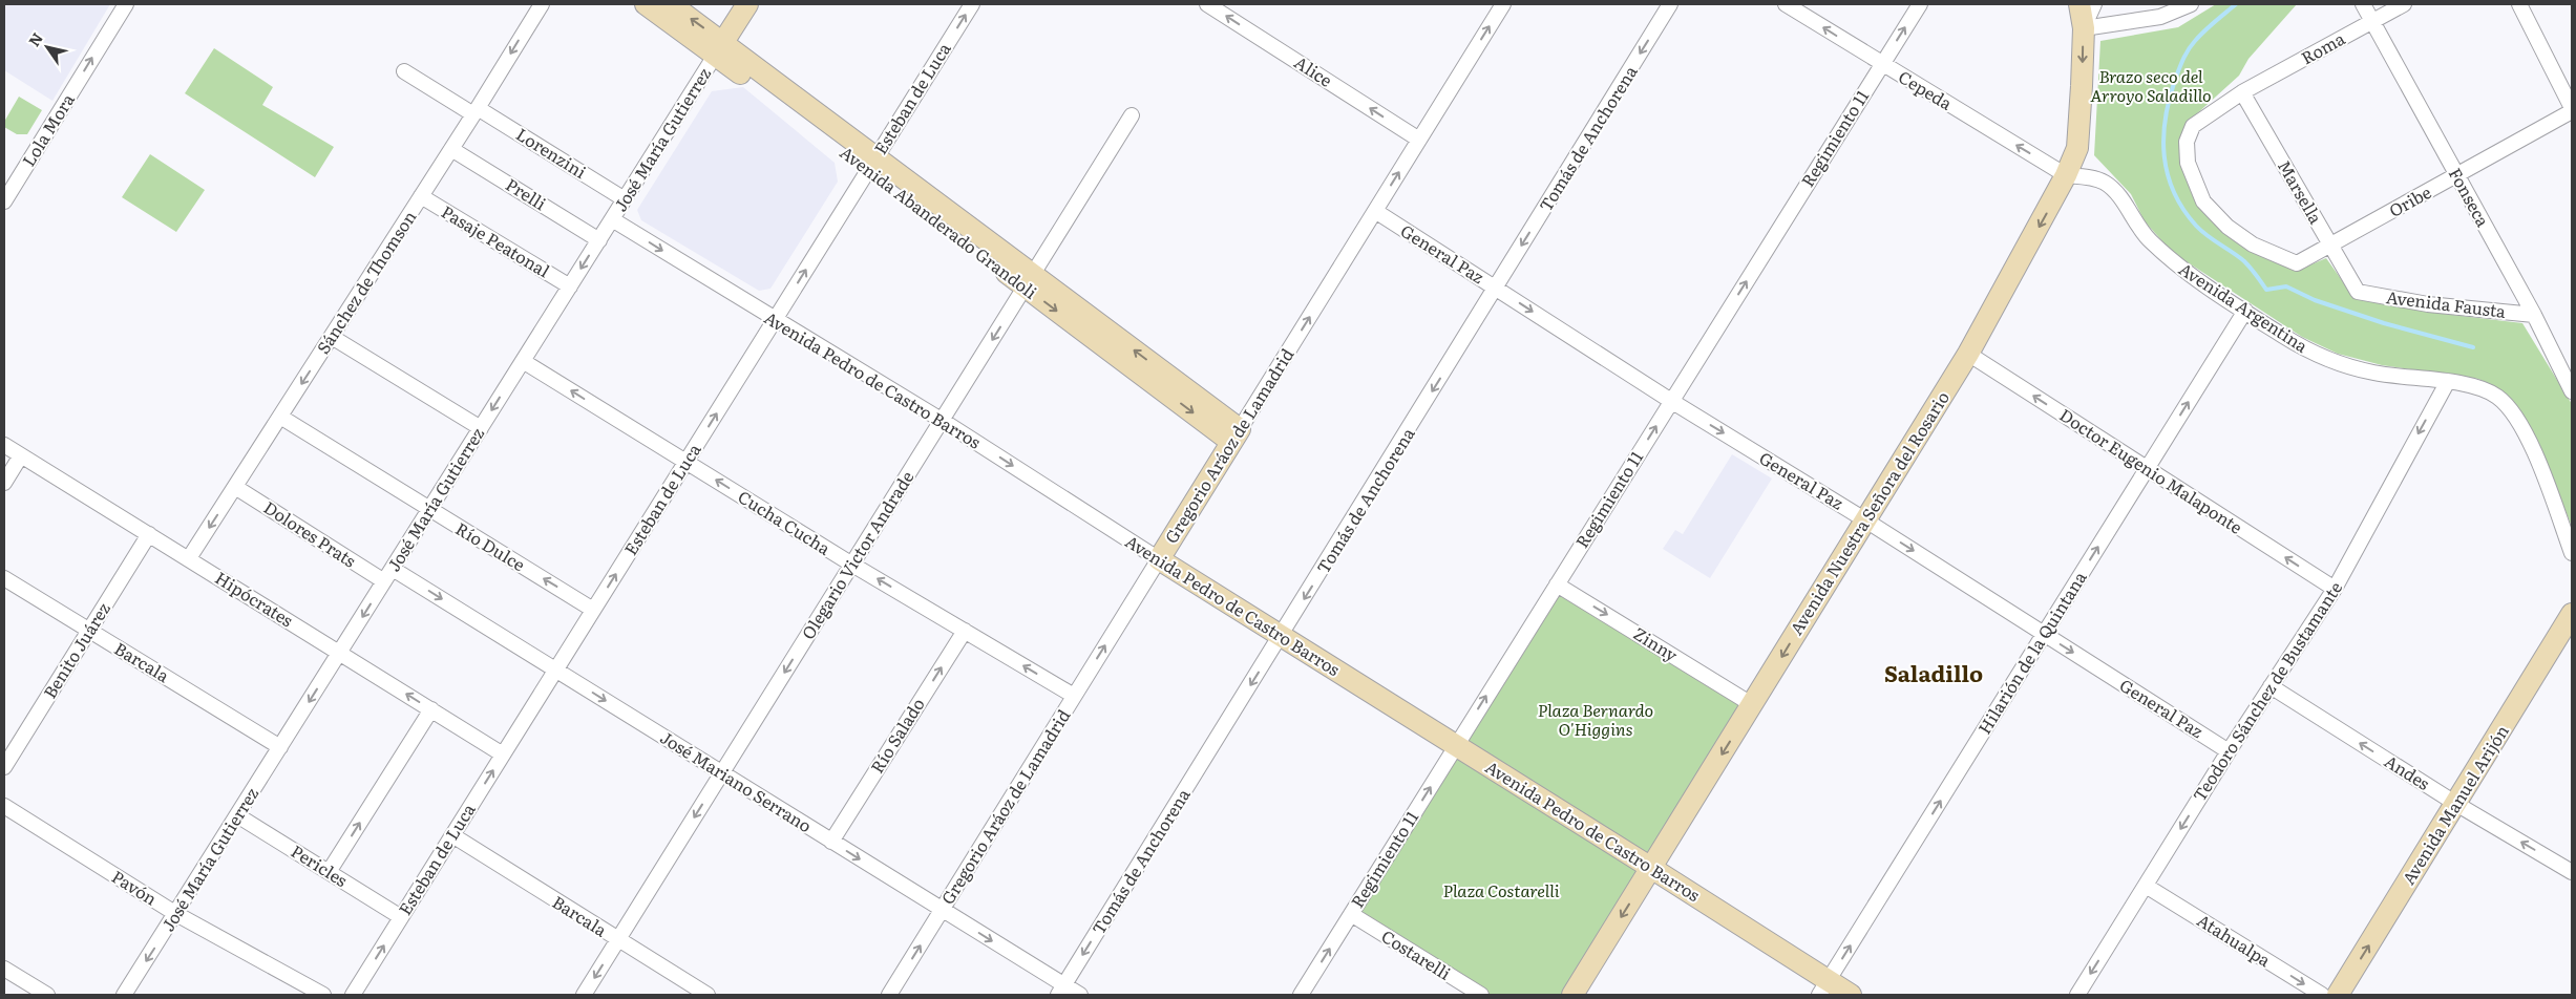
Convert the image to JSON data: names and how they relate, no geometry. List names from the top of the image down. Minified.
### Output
{"streets":{"street":["Roma","Alice","Cepeda","Esteban de Luca","Lola Mora","Tomás de Anchorena","Regimiento 11","José María Gutierrez","Lorenzini","Marsella","Prelli","Fonseca","Oribe","Avenida Abanderado Grandoli","Pasaje Peatonal","General Paz","Sánchez de Thomson","Avenida Fausta","Avenida Argentina","Avenida Pedro de Castro Barros","Gregorio Aráoz de Lamadrid","Doctor Eugenio Malaponte","Avenida Nuestra Señora del Rosario","Cucha Cucha","Dolores Prats","Río Dulce","Olegario Victor Andrade","Hipócrates","Zinny","Benito Juárez","Hilarión de la Quintana","Barcala","Teodoro Sánchez de Bustamante","Río Salado","Andes","José Mariano Serrano","Avenida Manuel Arijón","Pericles","Pavón","Atahualpa","Costarelli"]},"crossings":[["Roma","Marsella"],["Roma","Fonseca"],["Alice","Gregorio Aráoz de Lamadrid"],["Cepeda","Regimiento 11"],["Cepeda","Avenida Argentina"],["Cepeda","Avenida Nuestra Señora del Rosario"],["Esteban de Luca","Avenida Abanderado Grandoli"],["Esteban de Luca","Avenida Pedro de Castro Barros"],["Esteban de Luca","Cucha Cucha"],["Esteban de Luca","Río Dulce"],["Esteban de Luca","Hipócrates"],["Esteban de Luca","Barcala"],["Esteban de Luca","José Mariano Serrano"],["Esteban de Luca","Pericles"],["Tomás de Anchorena","General Paz"],["Tomás de Anchorena","Avenida Pedro de Castro Barros"],["Tomás de Anchorena","José Mariano Serrano"],["Regimiento 11","General Paz"],["Regimiento 11","Avenida Pedro de Castro Barros"],["Regimiento 11","Zinny"],["Regimiento 11","Costarelli"],["José María Gutierrez","Lorenzini"],["José María Gutierrez","Prelli"],["José María Gutierrez","Avenida Abanderado Grandoli"],["José María Gutierrez","Pasaje Peatonal"],["José María Gutierrez","Avenida Pedro de Castro Barros"],["José María Gutierrez","Cucha Cucha"],["José María Gutierrez","Dolores Prats"],["José María Gutierrez","Río Dulce"],["José María Gutierrez","Hipócrates"],["José María Gutierrez","Barcala"],["José María Gutierrez","José Mariano Serrano"],["José María Gutierrez","Pericles"],["José María Gutierrez","Pavón"],["Lorenzini","Sánchez de Thomson"],["Marsella","Oribe"],["Marsella","Avenida Fausta"],["Prelli","Sánchez de Thomson"],["Fonseca","Oribe"],["Fonseca","Avenida Fausta"],["Avenida Abanderado Grandoli","Gregorio Aráoz de Lamadrid"],["Avenida Abanderado Grandoli","Olegario Victor Andrade"],["Pasaje Peatonal","Sánchez de Thomson"],["General Paz","Gregorio Aráoz de Lamadrid"],["General Paz","Avenida Nuestra Señora del Rosario"],["General Paz","Hilarión de la Quintana"],["General Paz","Teodoro Sánchez de Bustamante"],["Sánchez de Thomson","Dolores Prats"],["Sánchez de Thomson","Río Dulce"],["Sánchez de Thomson","Hipócrates"],["Avenida Argentina","Avenida Nuestra Señora del Rosario"],["Avenida Argentina","Hilarión de la Quintana"],["Avenida Argentina","Teodoro Sánchez de Bustamante"],["Avenida Pedro de Castro Barros","Gregorio Aráoz de Lamadrid"],["Avenida Pedro de Castro Barros","Avenida Nuestra Señora del Rosario"],["Avenida Pedro de Castro Barros","Olegario Victor Andrade"],["Avenida Pedro de Castro Barros","Hilarión de la Quintana"],["Gregorio Aráoz de Lamadrid","Cucha Cucha"],["Gregorio Aráoz de Lamadrid","José Mariano Serrano"],["Doctor Eugenio Malaponte","Avenida Nuestra Señora del Rosario"],["Doctor Eugenio Malaponte","Hilarión de la Quintana"],["Doctor Eugenio Malaponte","Teodoro Sánchez de Bustamante"],["Avenida Nuestra Señora del Rosario","Zinny"],["Cucha Cucha","Olegario Victor Andrade"],["Cucha Cucha","Río Salado"],["Olegario Victor Andrade","Barcala"],["Olegario Victor Andrade","José Mariano Serrano"],["Hipócrates","Benito Juárez"],["Benito Juárez","Barcala"],["Teodoro Sánchez de Bustamante","Andes"],["Teodoro Sánchez de Bustamante","Atahualpa"],["Río Salado","José Mariano Serrano"],["Andes","Avenida Manuel Arijón"]],"one_way":["Alice","Cepeda","Esteban de Luca","Lola Mora","Tomás de Anchorena","Regimiento 11","José María Gutierrez","General Paz","Sánchez de Thomson","Gregorio Aráoz de Lamadrid","Doctor Eugenio Malaponte","Avenida Nuestra Señora del Rosario","Cucha Cucha","Río Dulce","Olegario Victor Andrade","Zinny","Hilarión de la Quintana","Teodoro Sánchez de Bustamante","Río Salado","Andes","José Mariano Serrano","Avenida Manuel Arijón","Atahualpa"],"districts":["Saladillo"],"parks":["Brazo seco del Arroyo Saladillo","Plaza Bernardo O'Higgins","Plaza Costarelli"],"north":"top left"}
